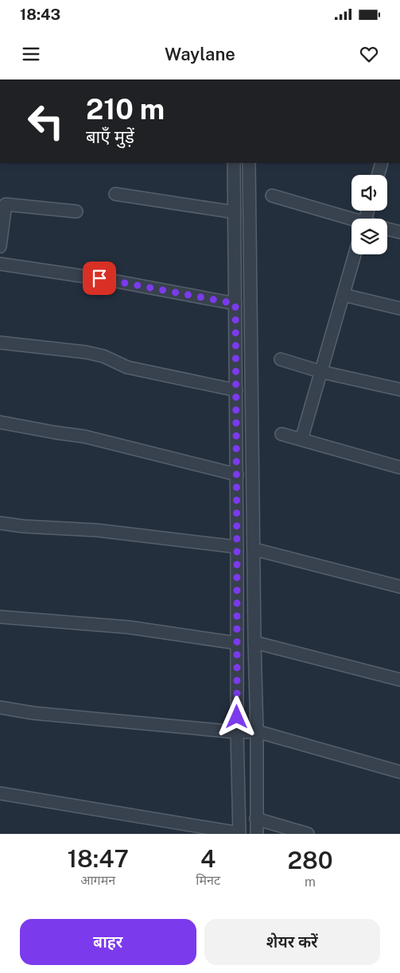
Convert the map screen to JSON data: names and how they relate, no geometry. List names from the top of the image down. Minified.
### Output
{"page":{"status":"18:43","header":"Waylane","turn":["210 m","बाएँ मुड़ें"],"eta":["18:47","आगमन","4","मिनट","280","m"],"buttons":["बाहर","शेयर करें"]}}
